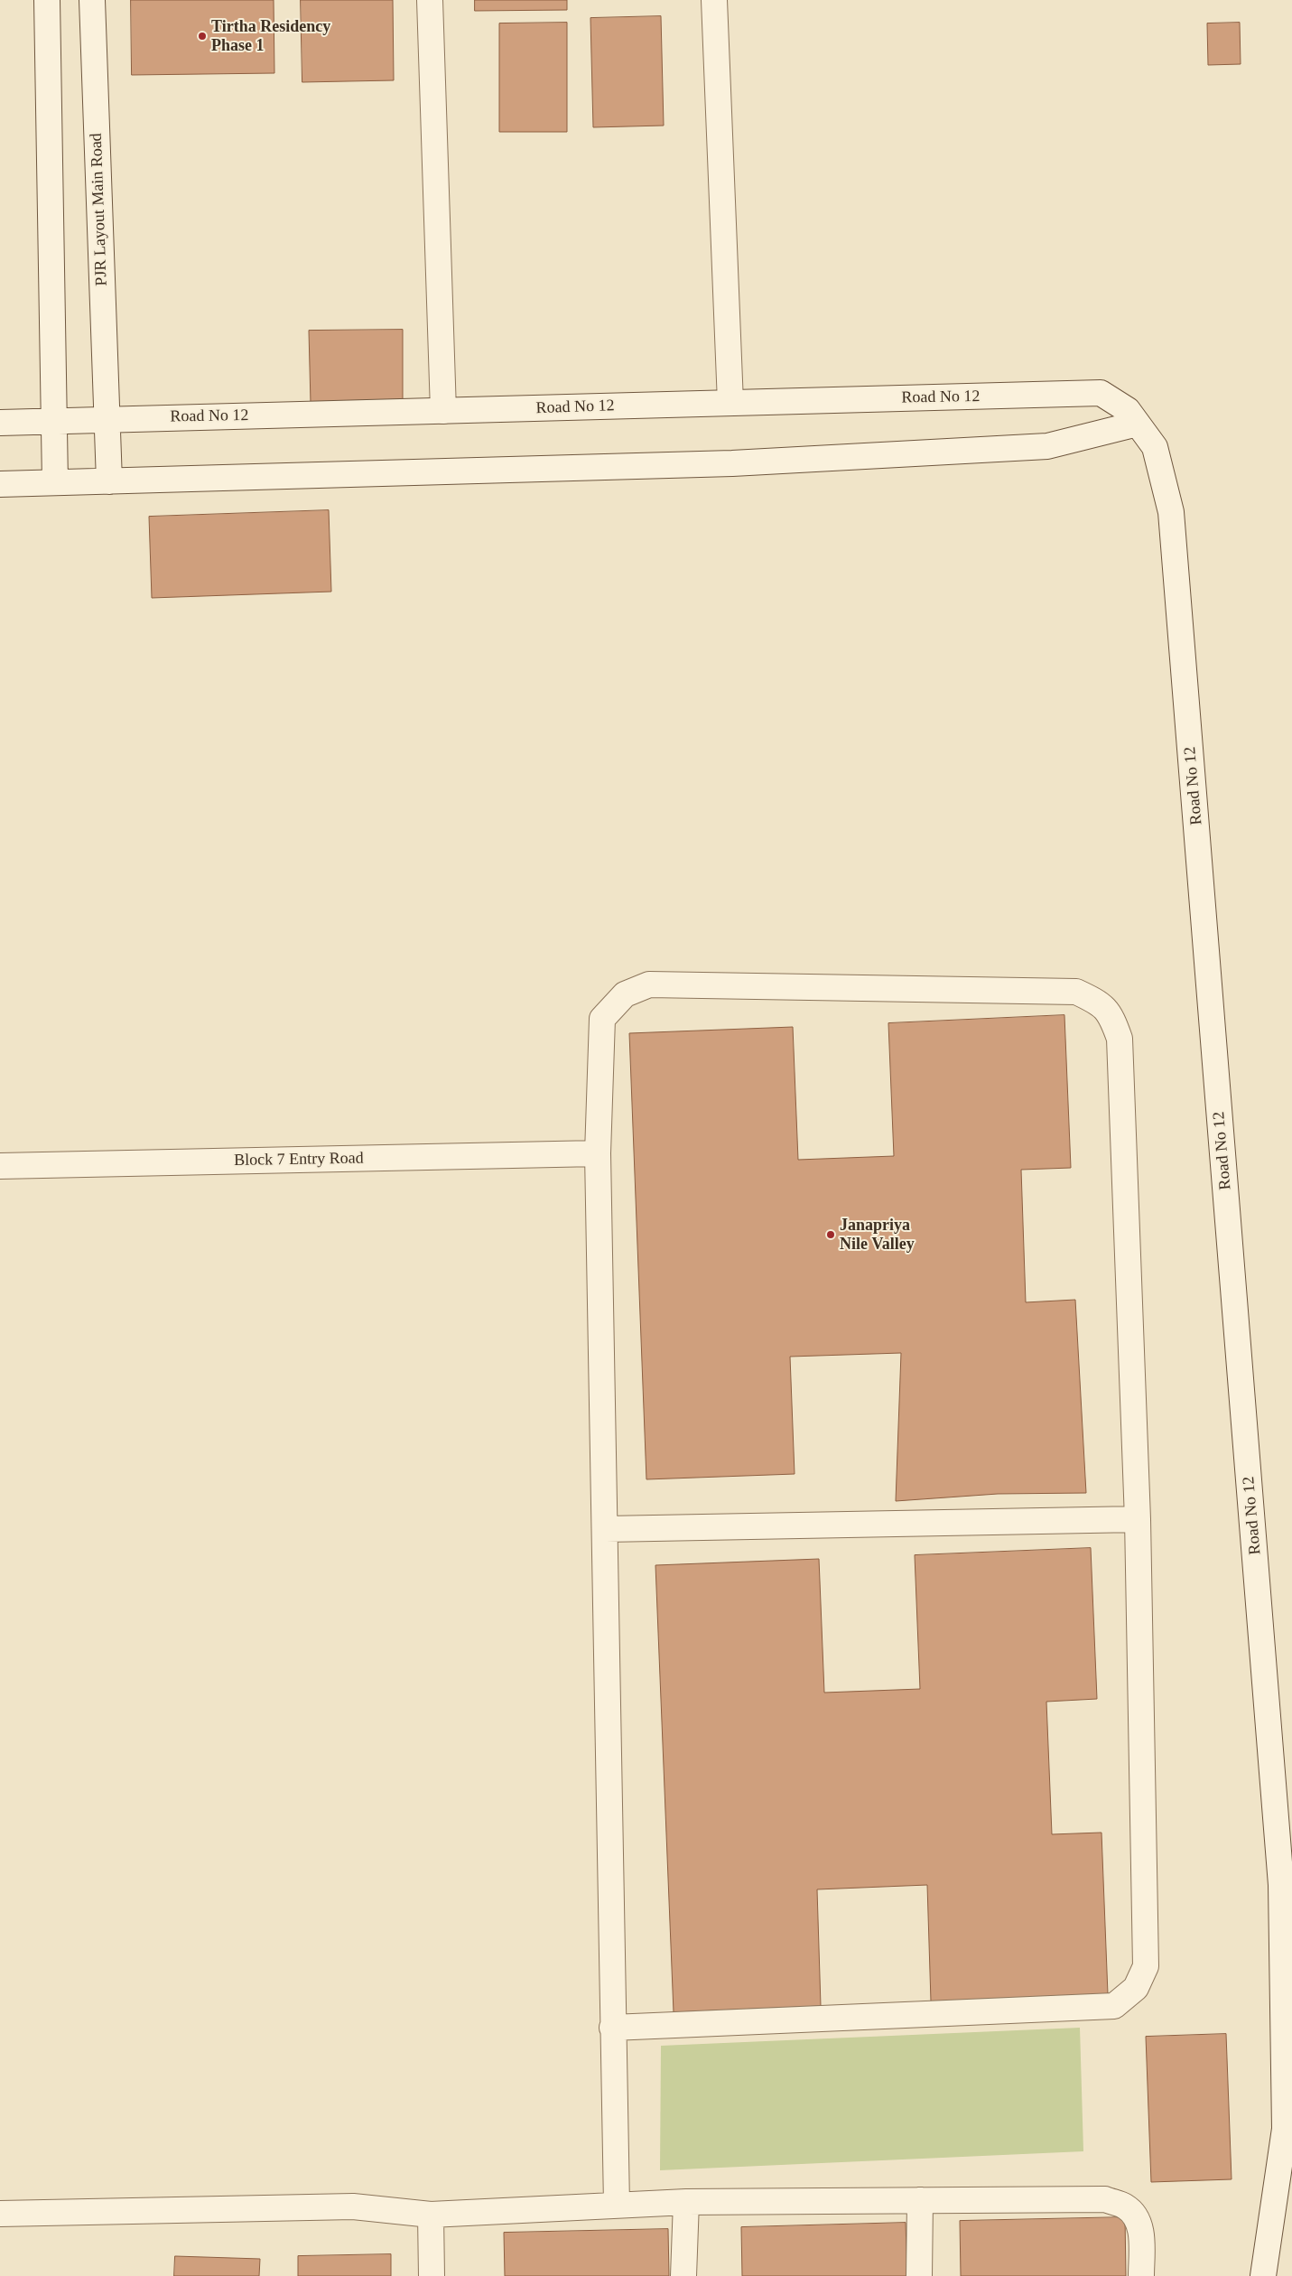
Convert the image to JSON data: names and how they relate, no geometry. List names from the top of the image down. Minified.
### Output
{"streets":{"street":["PJR Layout Main Road","Road No 12","Block 7 Entry Road"]},"crossings":[["PJR Layout Main Road","Road No 12"]],"places":["Tirtha Residency Phase 1","Janapriya Nile Valley"]}
